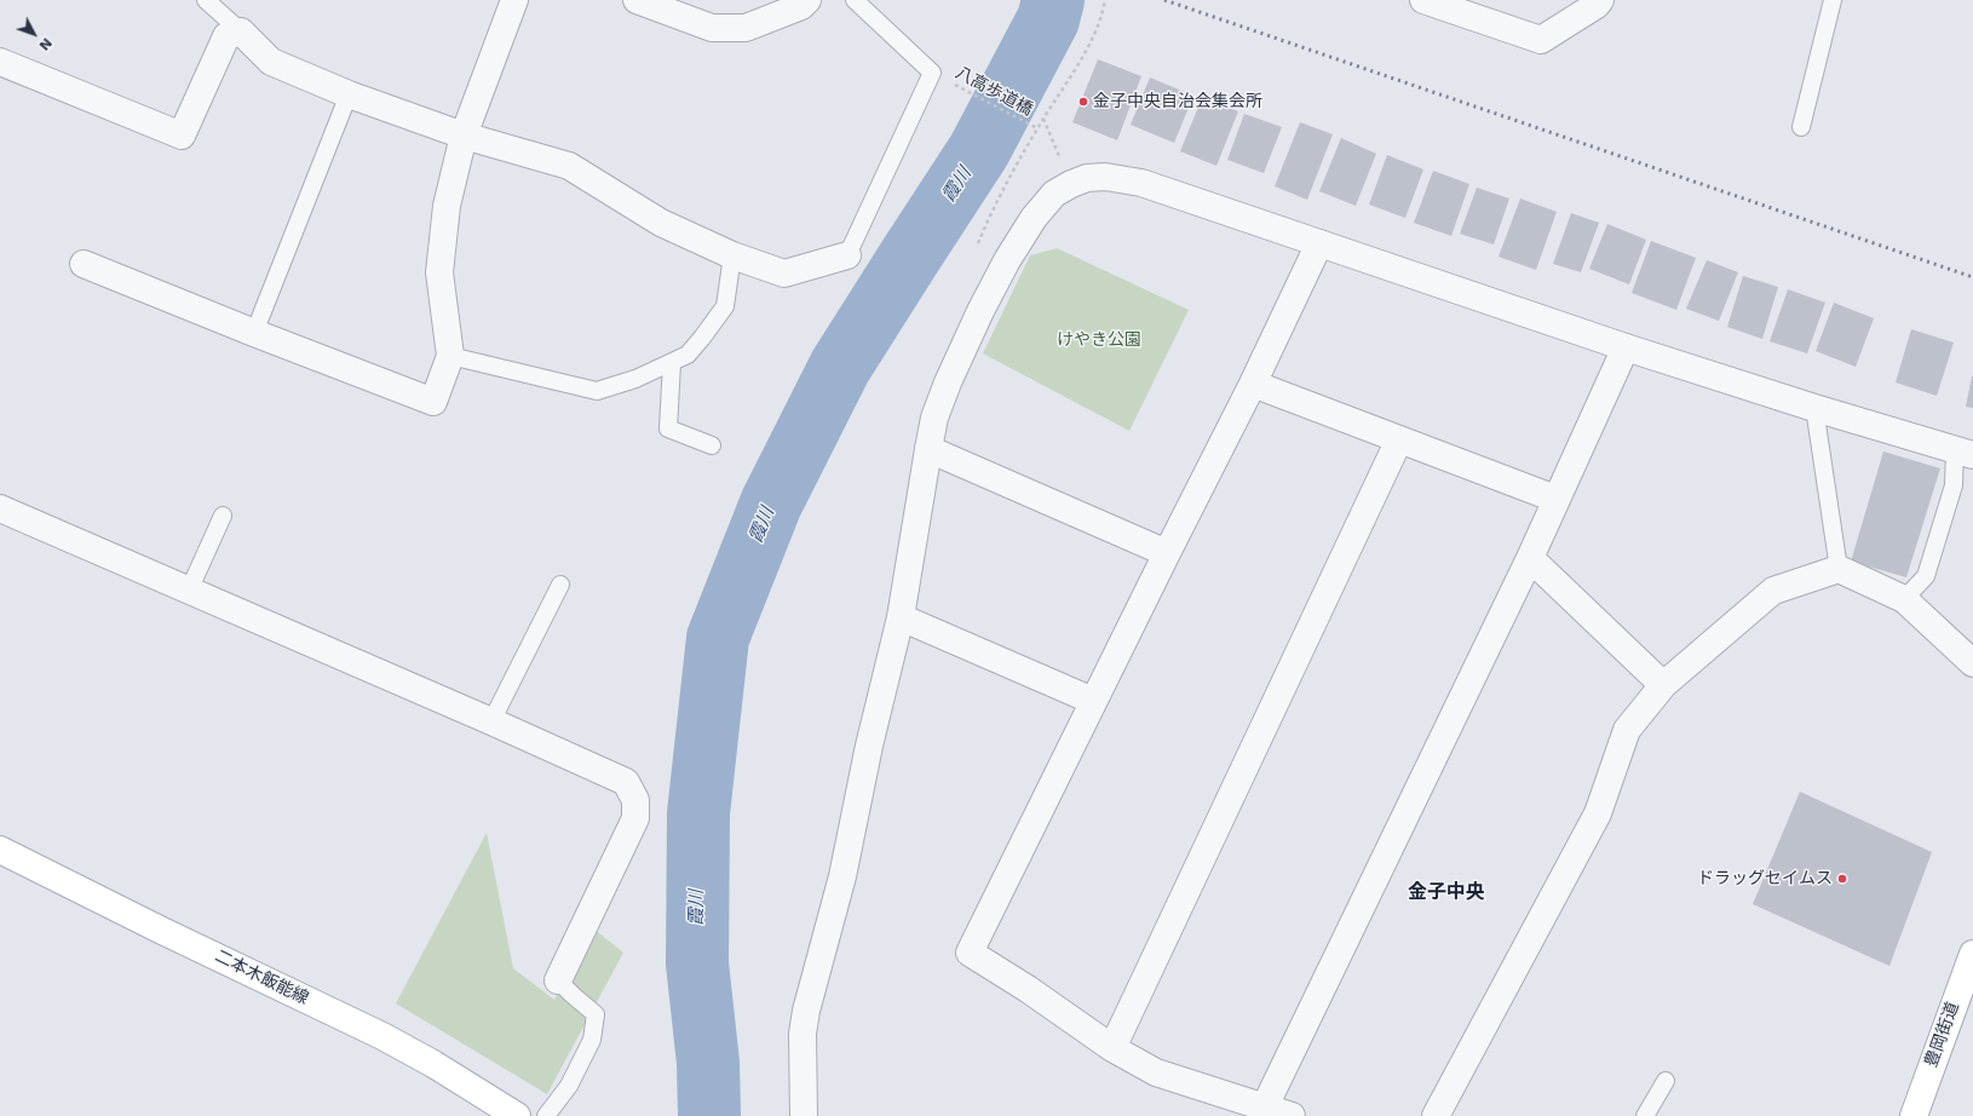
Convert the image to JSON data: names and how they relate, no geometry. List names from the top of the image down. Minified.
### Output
{"streets":{"main road":["二本木飯能線","豊岡街道"],"path":["八高歩道橋"]},"districts":["金子中央"],"water":["霞川"],"parks":["けやき公園"],"places":["金子中央自治会集会所","ドラッグセイムス"],"north":"bottom right"}
